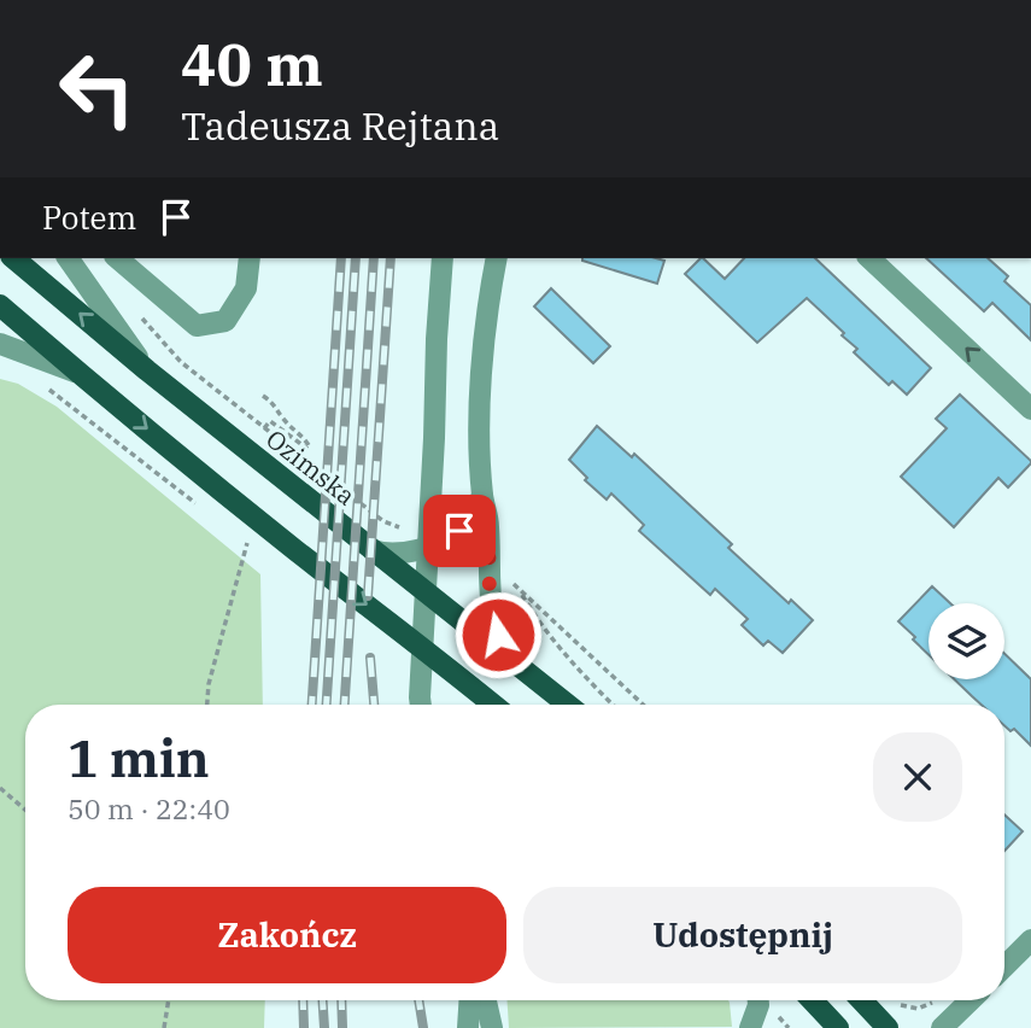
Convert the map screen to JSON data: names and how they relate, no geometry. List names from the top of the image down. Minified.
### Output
{"streets":{"main road":["Ozimska"]},"page":{"turn":["40 m","Tadeusza Rejtana"],"then":"Potem","heading":["1 min","50 m · 22:40"],"buttons":["Zakończ","Udostępnij"]}}
